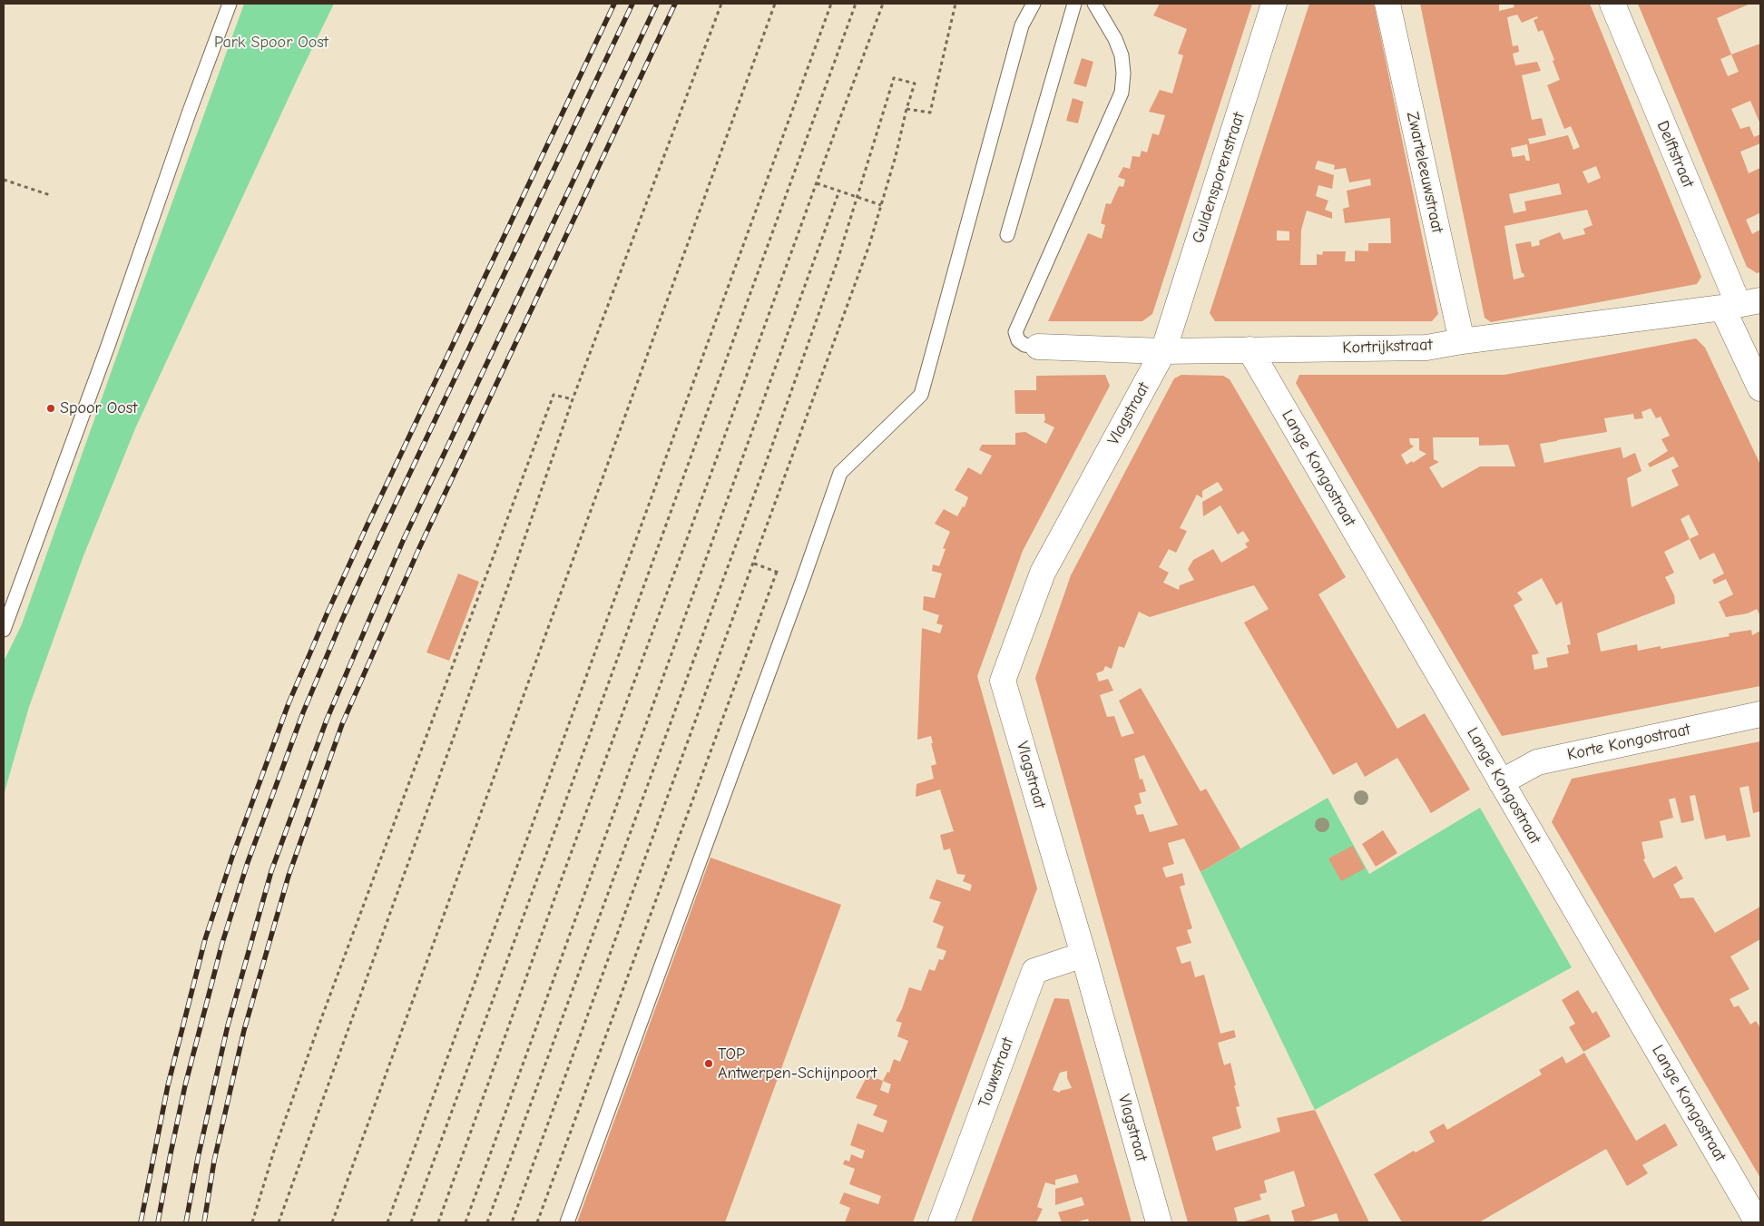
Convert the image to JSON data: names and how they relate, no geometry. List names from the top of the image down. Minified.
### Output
{"streets":{"street":["Delftstraat","Zwarteleeuwstraat","Guldensporenstraat","Kortrijkstraat","Vlagstraat","Lange Kongostraat","Korte Kongostraat","Touwstraat"]},"crossings":[["Delftstraat","Kortrijkstraat"],["Zwarteleeuwstraat","Kortrijkstraat"],["Guldensporenstraat","Kortrijkstraat"],["Guldensporenstraat","Vlagstraat"],["Kortrijkstraat","Vlagstraat"],["Kortrijkstraat","Lange Kongostraat"],["Vlagstraat","Touwstraat"],["Lange Kongostraat","Korte Kongostraat"]],"parks":["Park Spoor Oost"],"places":["Spoor Oost","TOP Antwerpen-Schijnpoort"]}
